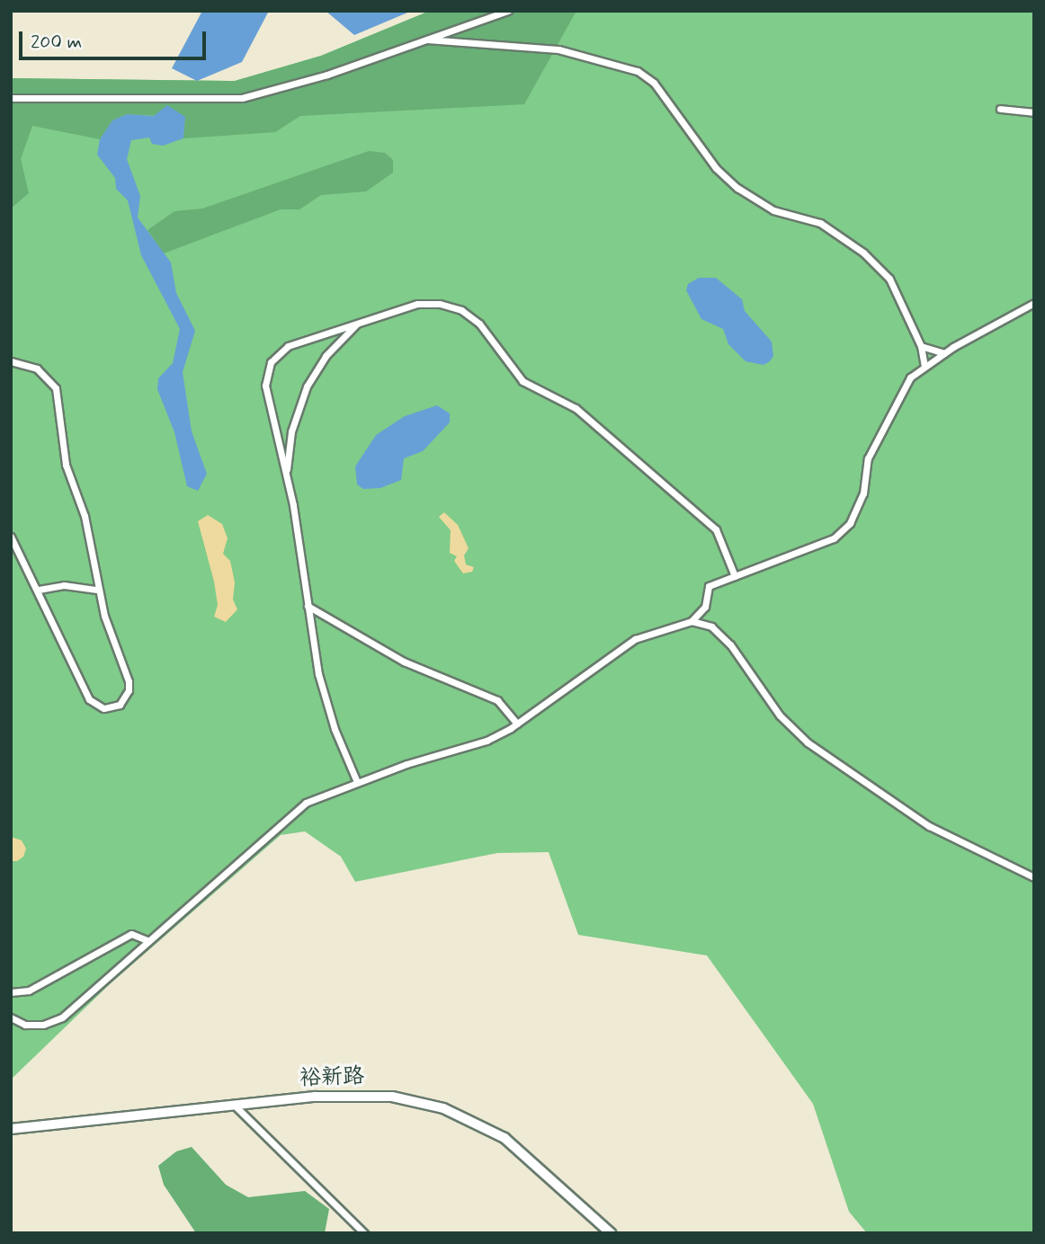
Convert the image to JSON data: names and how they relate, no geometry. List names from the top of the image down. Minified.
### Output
{"streets":{"street":["裕新路"]},"scale_bar":"200 m"}
